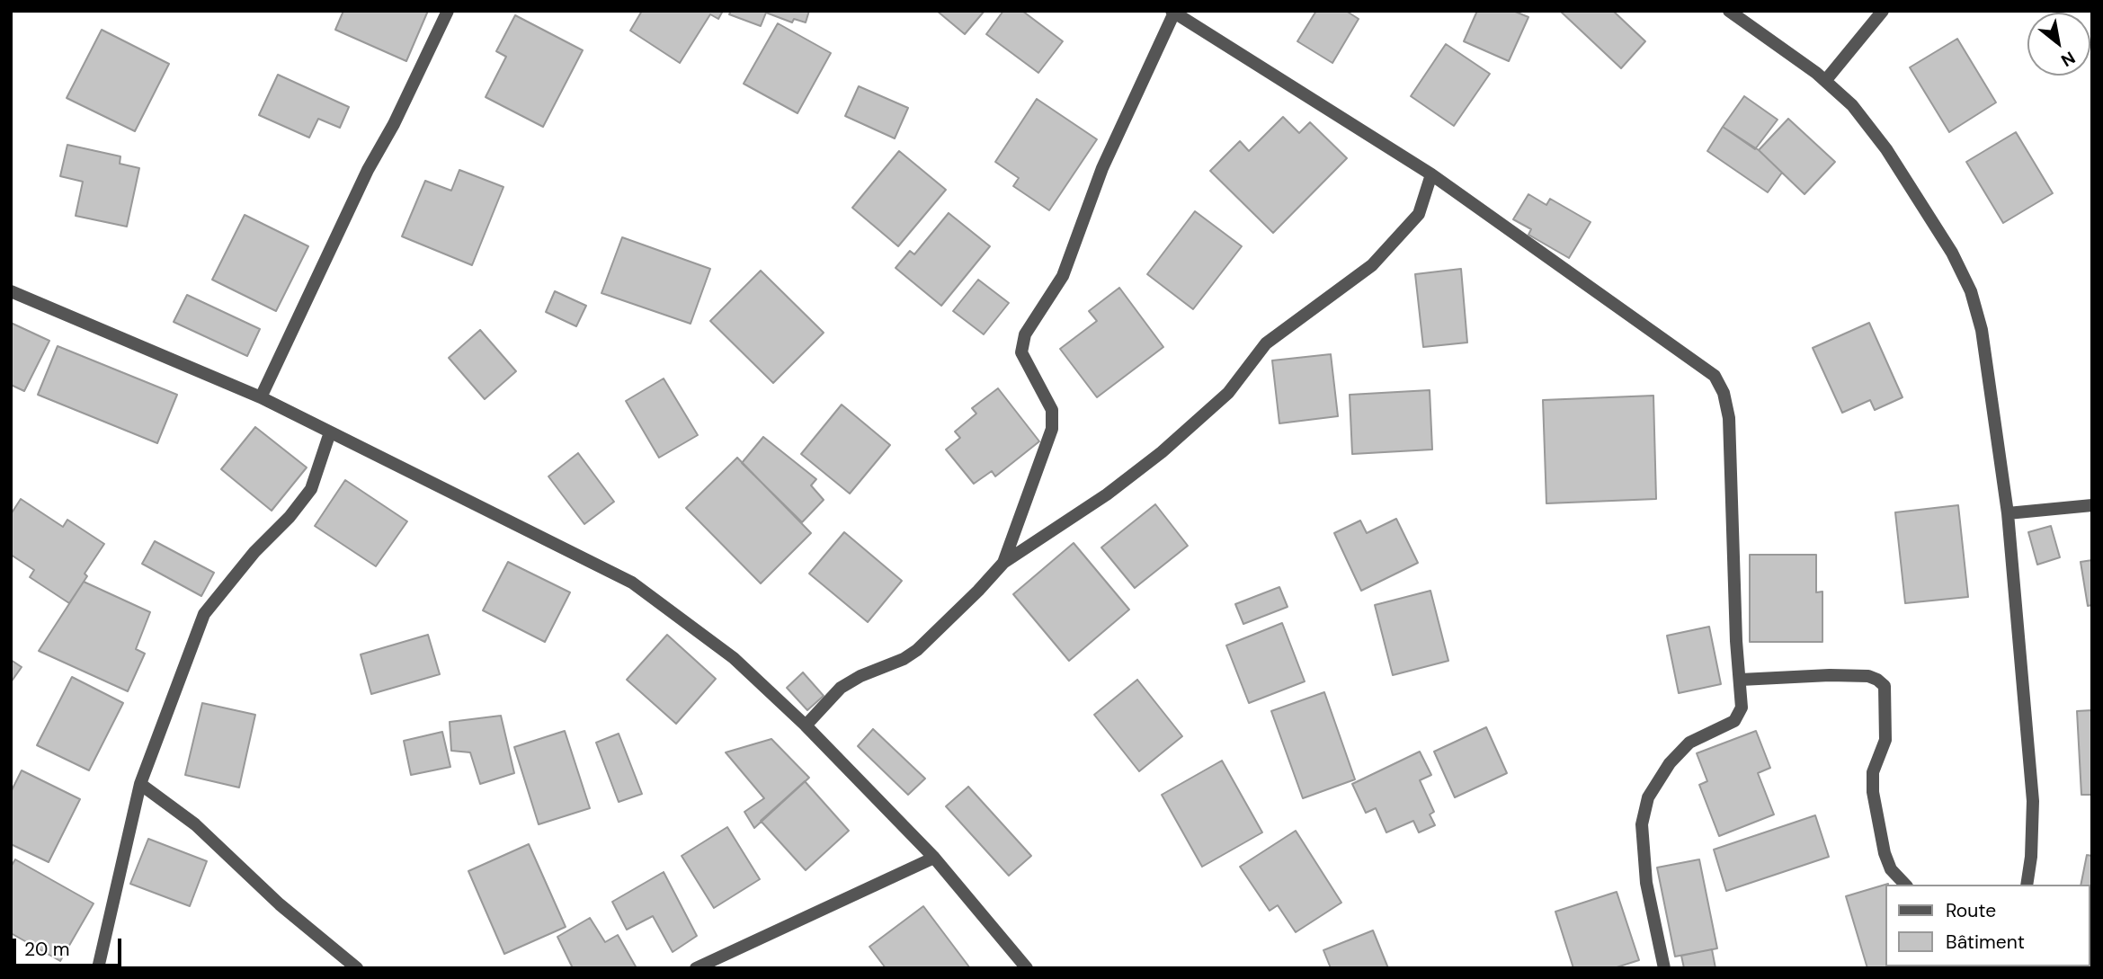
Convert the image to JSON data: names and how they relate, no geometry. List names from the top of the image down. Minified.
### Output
{"legend":["Route","Bâtiment"],"scale_bar":"20 m","north":"bottom right"}
